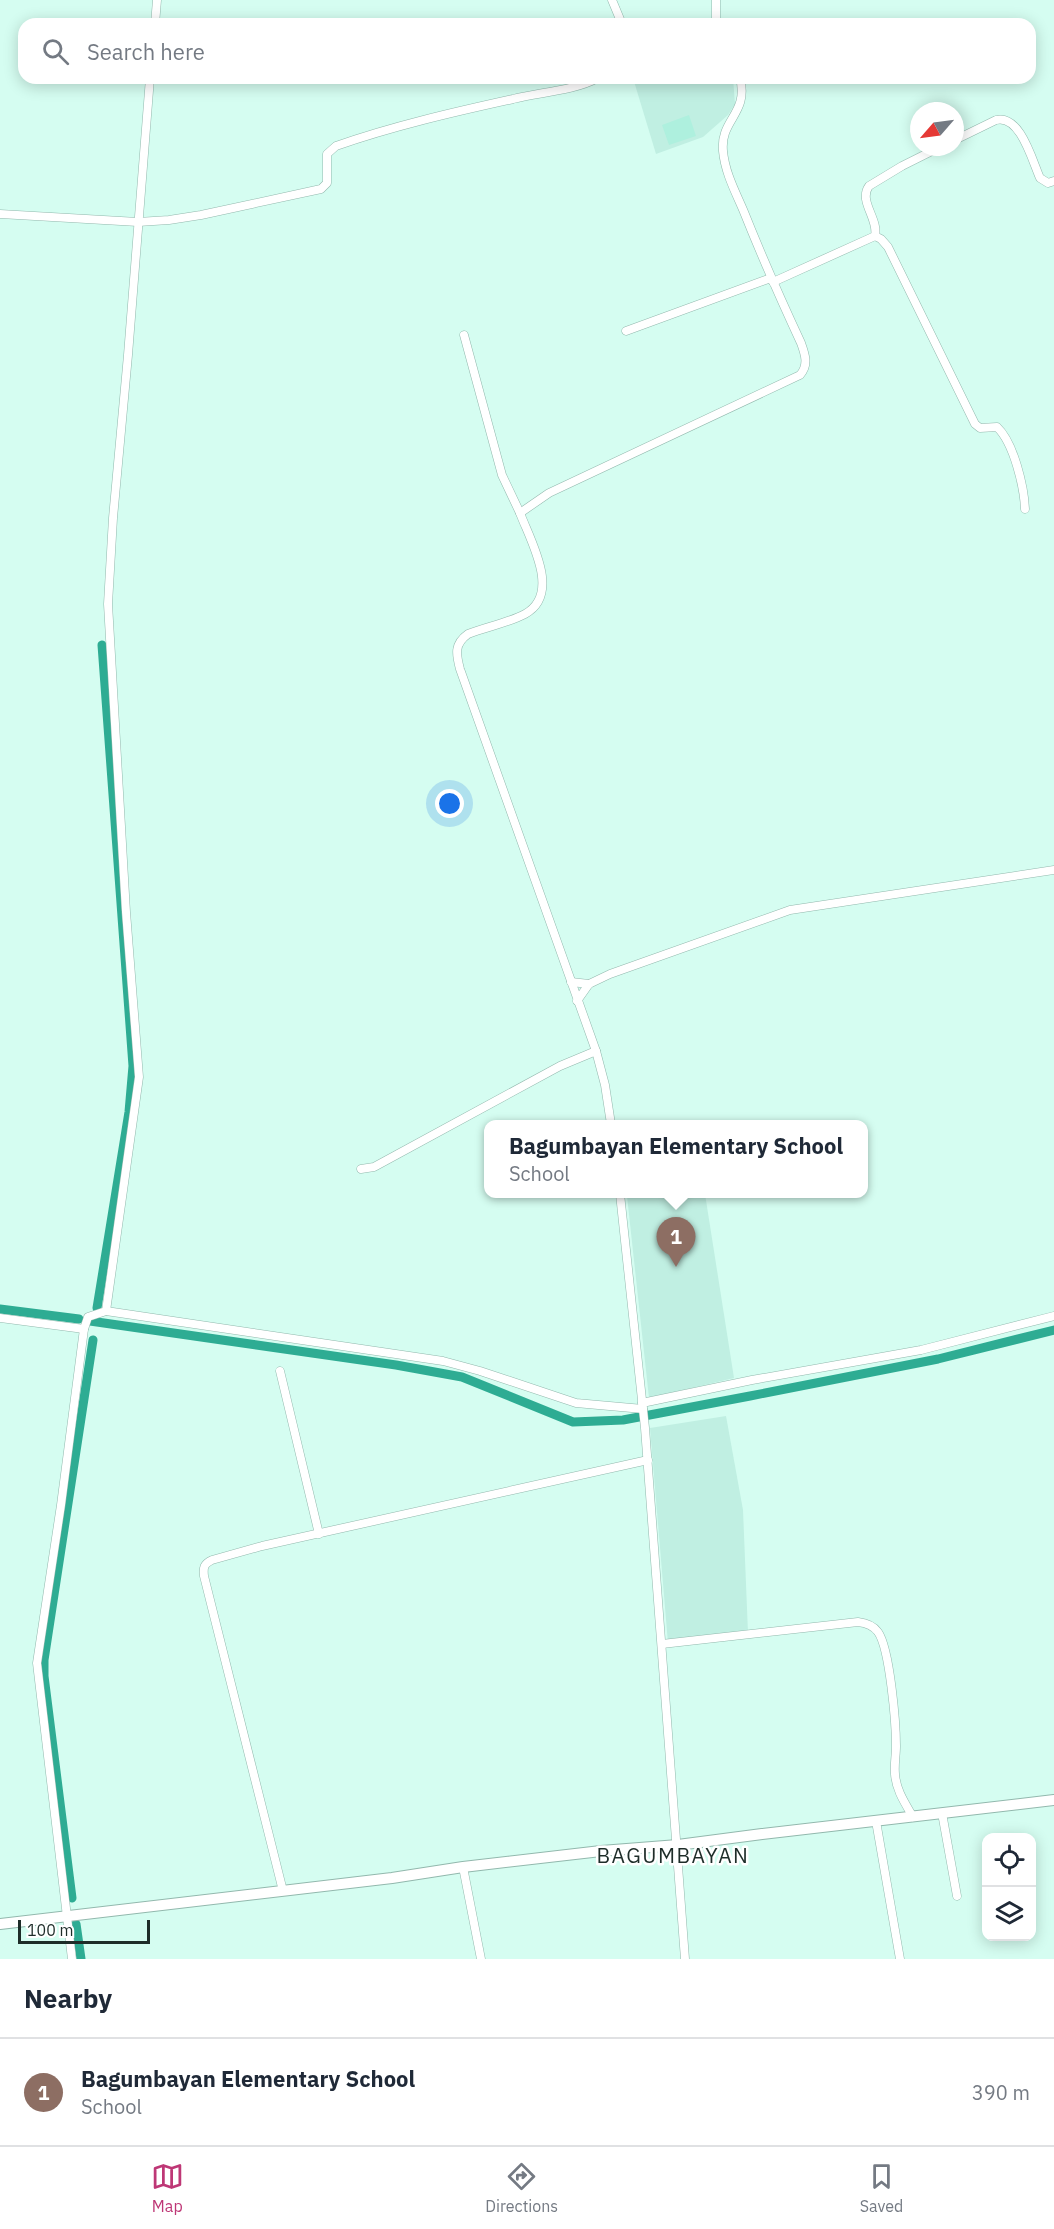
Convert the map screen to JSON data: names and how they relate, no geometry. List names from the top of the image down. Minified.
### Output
{"districts":["BAGUMBAYAN"],"scale_bar":"100 m","north":"bottom left","page":{"search":"Search here","popup":["Bagumbayan Elementary School","School"],"pins":"1","scale":"100 m","heading":"Nearby","list":[{"mark":"1","name":"Bagumbayan Elementary School","note":"School","value":"390 m"}],"nav":["Map","Directions","Saved"]}}
